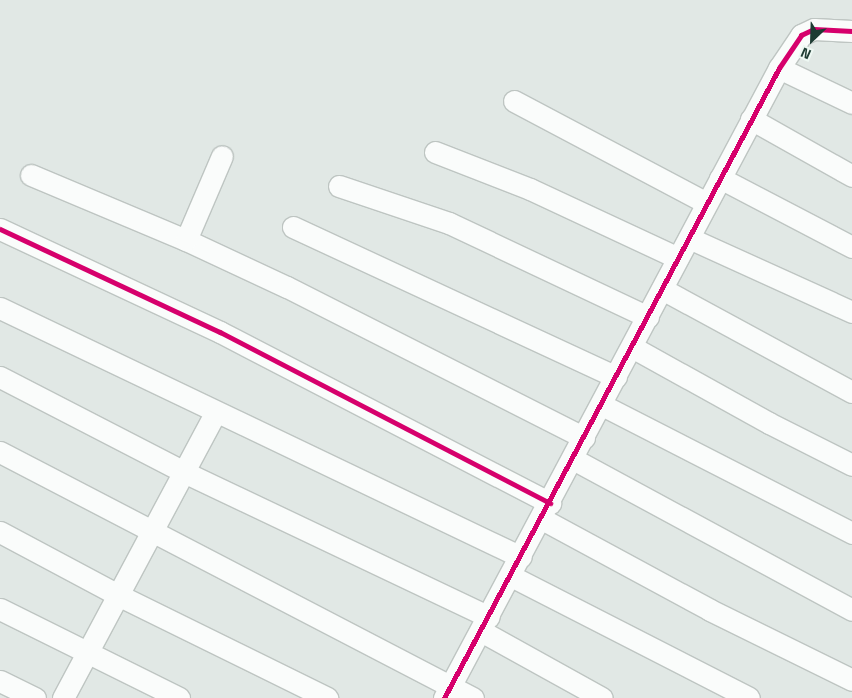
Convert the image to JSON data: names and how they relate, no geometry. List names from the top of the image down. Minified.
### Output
{"north":"bottom left"}
